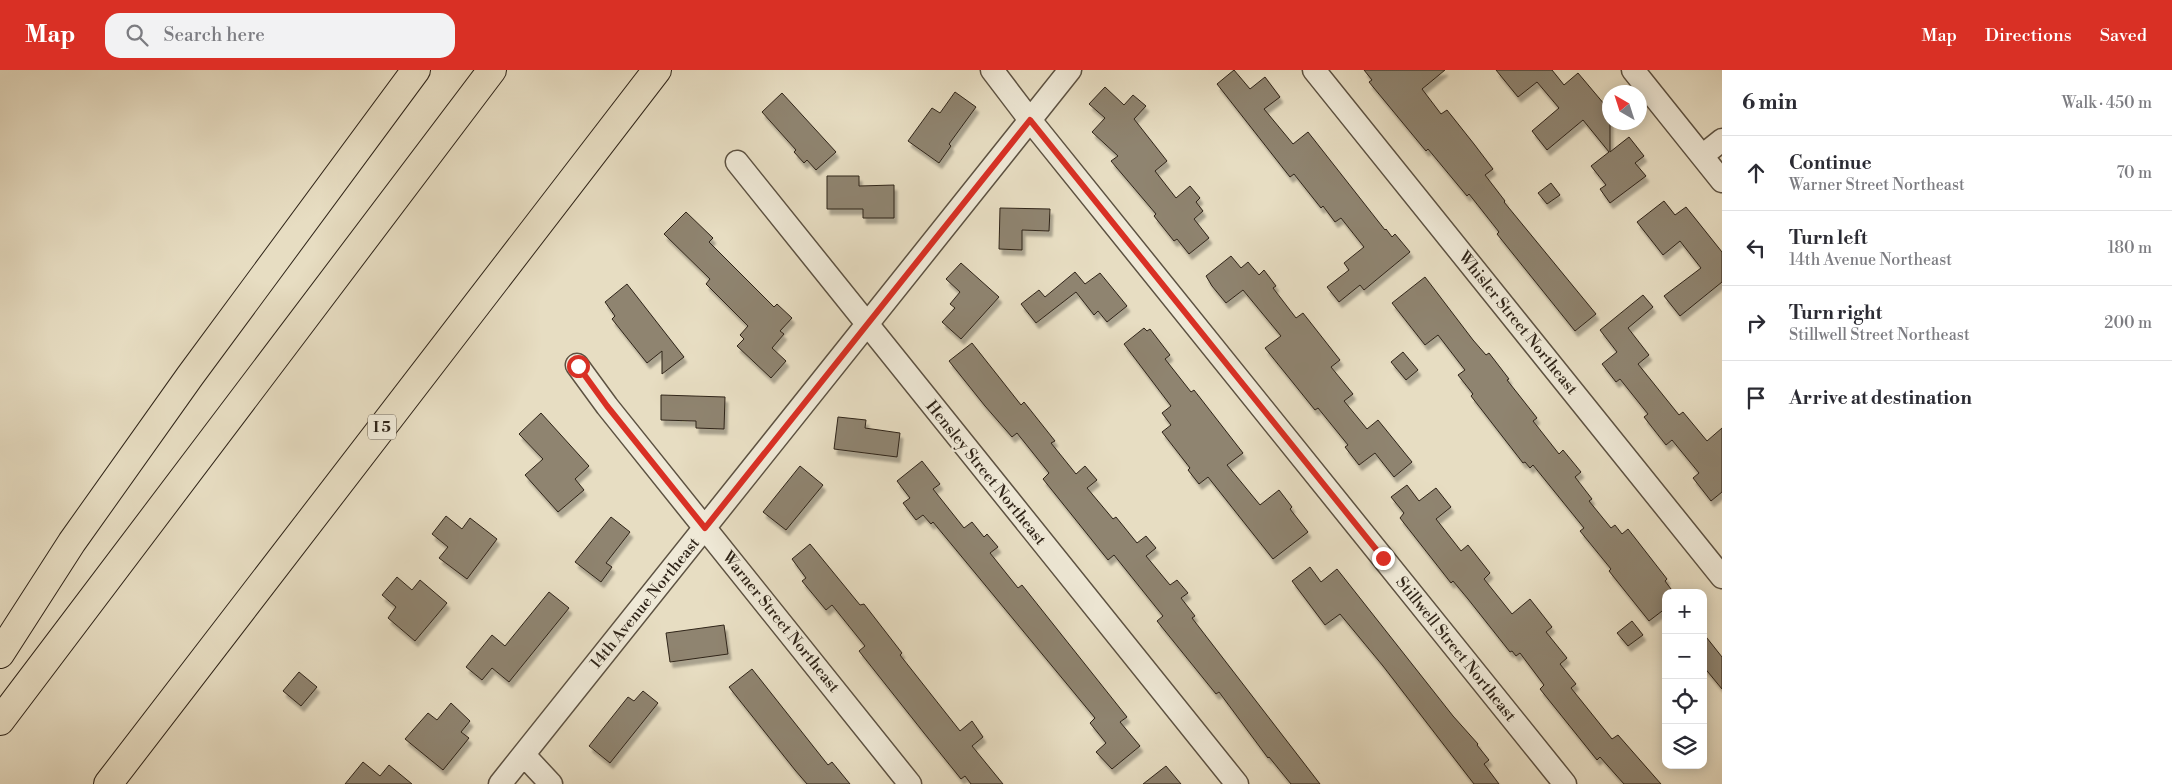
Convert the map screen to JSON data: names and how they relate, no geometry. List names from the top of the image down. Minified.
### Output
{"streets":{"highway":["I 5"],"street":["Whisler Street Northeast","Hensley Street Northeast","14th Avenue Northeast","Warner Street Northeast","Stillwell Street Northeast"]},"crossings":[["Hensley Street Northeast","14th Avenue Northeast"],["14th Avenue Northeast","Warner Street Northeast"],["14th Avenue Northeast","Stillwell Street Northeast"]],"north":"top left","page":{"header":"Map","search":"Search here","nav":["Map","Directions","Saved"],"heading":["6 min","Walk · 450 m"],"list":[["Continue","Warner Street Northeast","70 m"],["Turn left","14th Avenue Northeast","180 m"],["Turn right","Stillwell Street Northeast","200 m"],"Arrive at destination"],"map_buttons":["+","−"]}}
